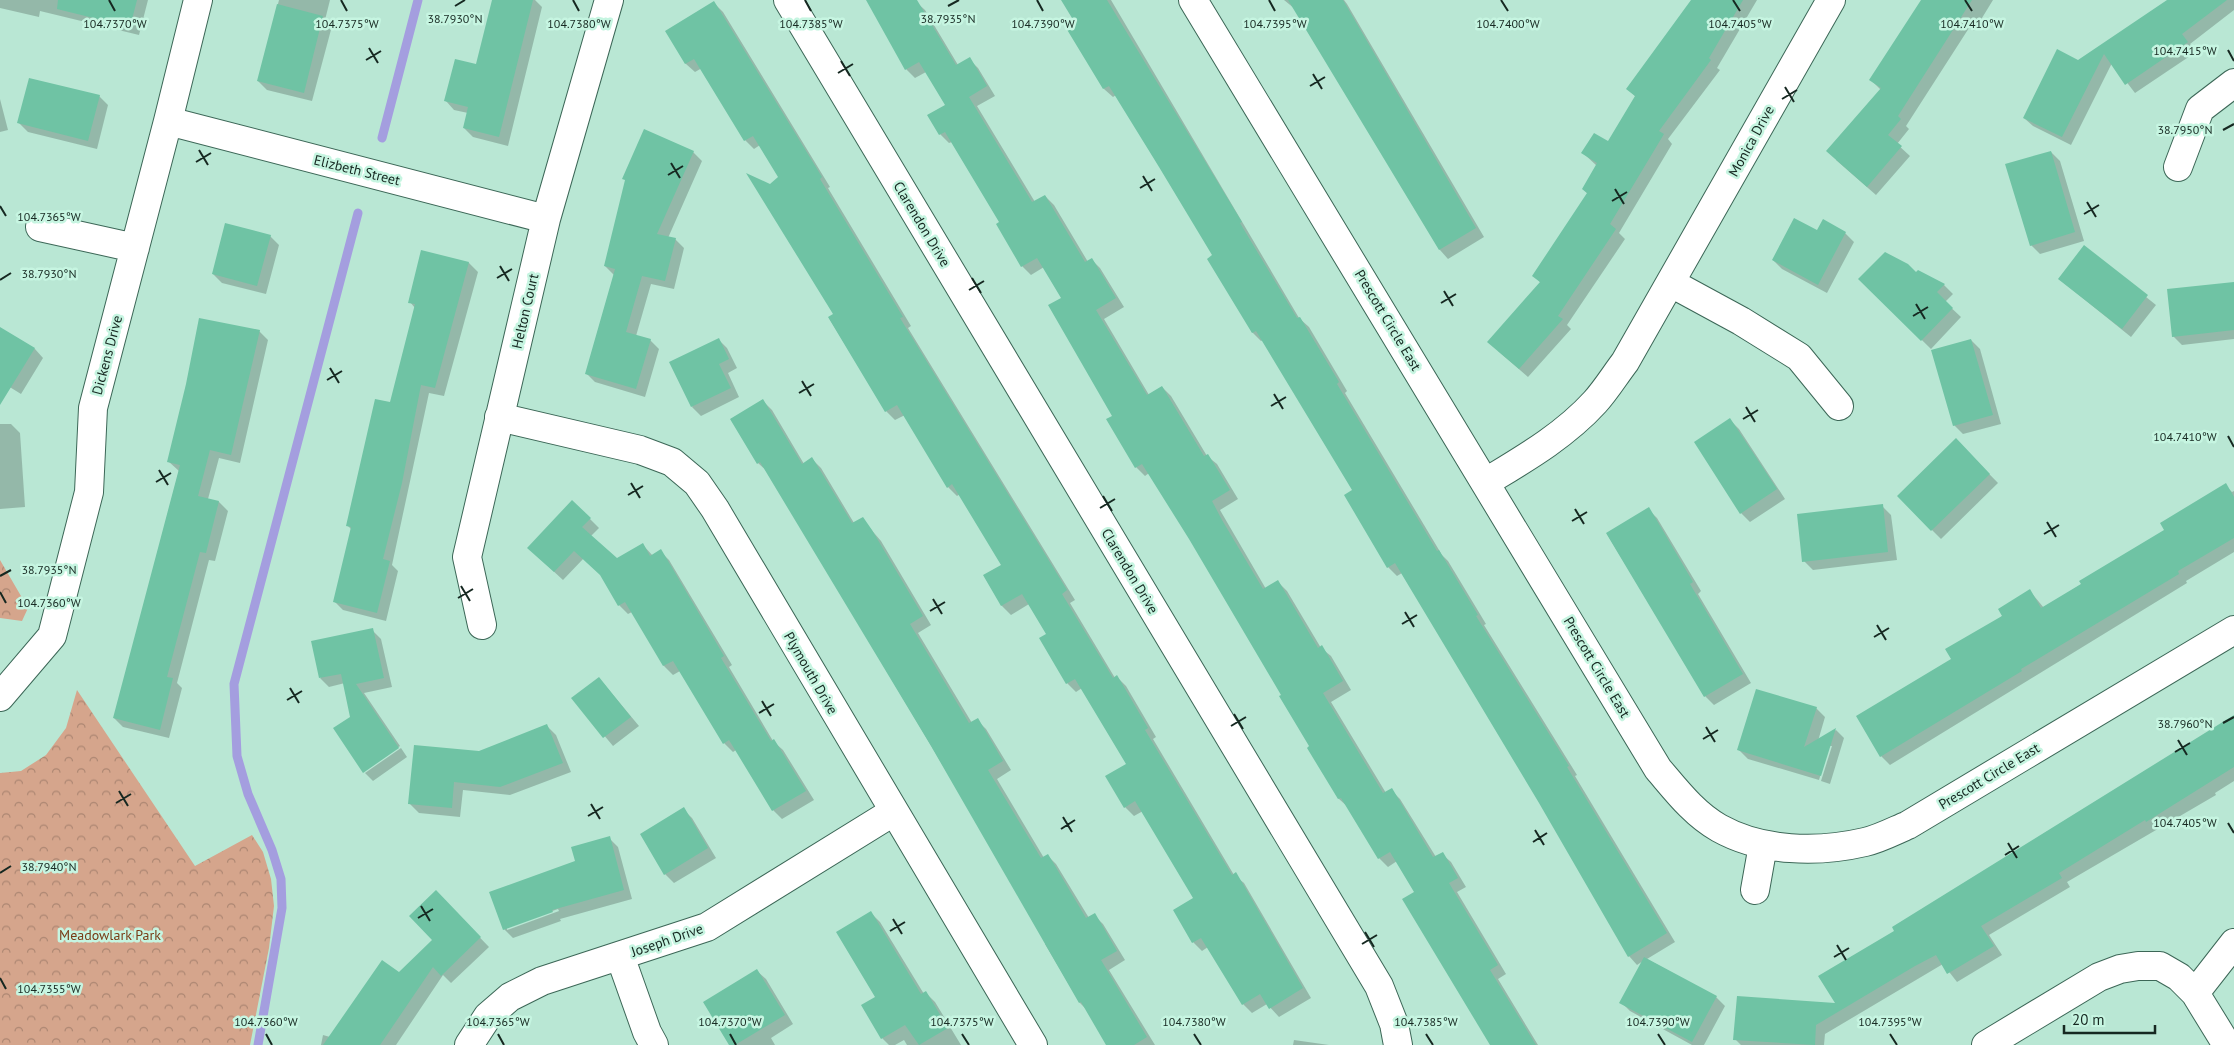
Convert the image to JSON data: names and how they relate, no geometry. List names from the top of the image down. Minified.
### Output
{"streets":{"street":["Monica Drive","Elizbeth Street","Clarendon Drive","Helton Court","Prescott Circle East","Dickens Drive","Plymouth Drive","Joseph Drive"]},"crossings":[["Monica Drive","Prescott Circle East"],["Elizbeth Street","Helton Court"],["Elizbeth Street","Dickens Drive"],["Helton Court","Plymouth Drive"],["Plymouth Drive","Joseph Drive"]],"parks":["Meadowlark Park"],"scale_bar":"20 m","coordinates":["38.7930°N","38.7935°N","104.7375°W","104.7380°W","104.7385°W","104.7390°W","104.7395°W","104.7400°W","104.7405°W","104.7370°W","104.7410°W","104.7415°W","38.7950°N","104.7365°W","104.7360°W","38.7960°N","38.7940°N","104.7355°W"]}
